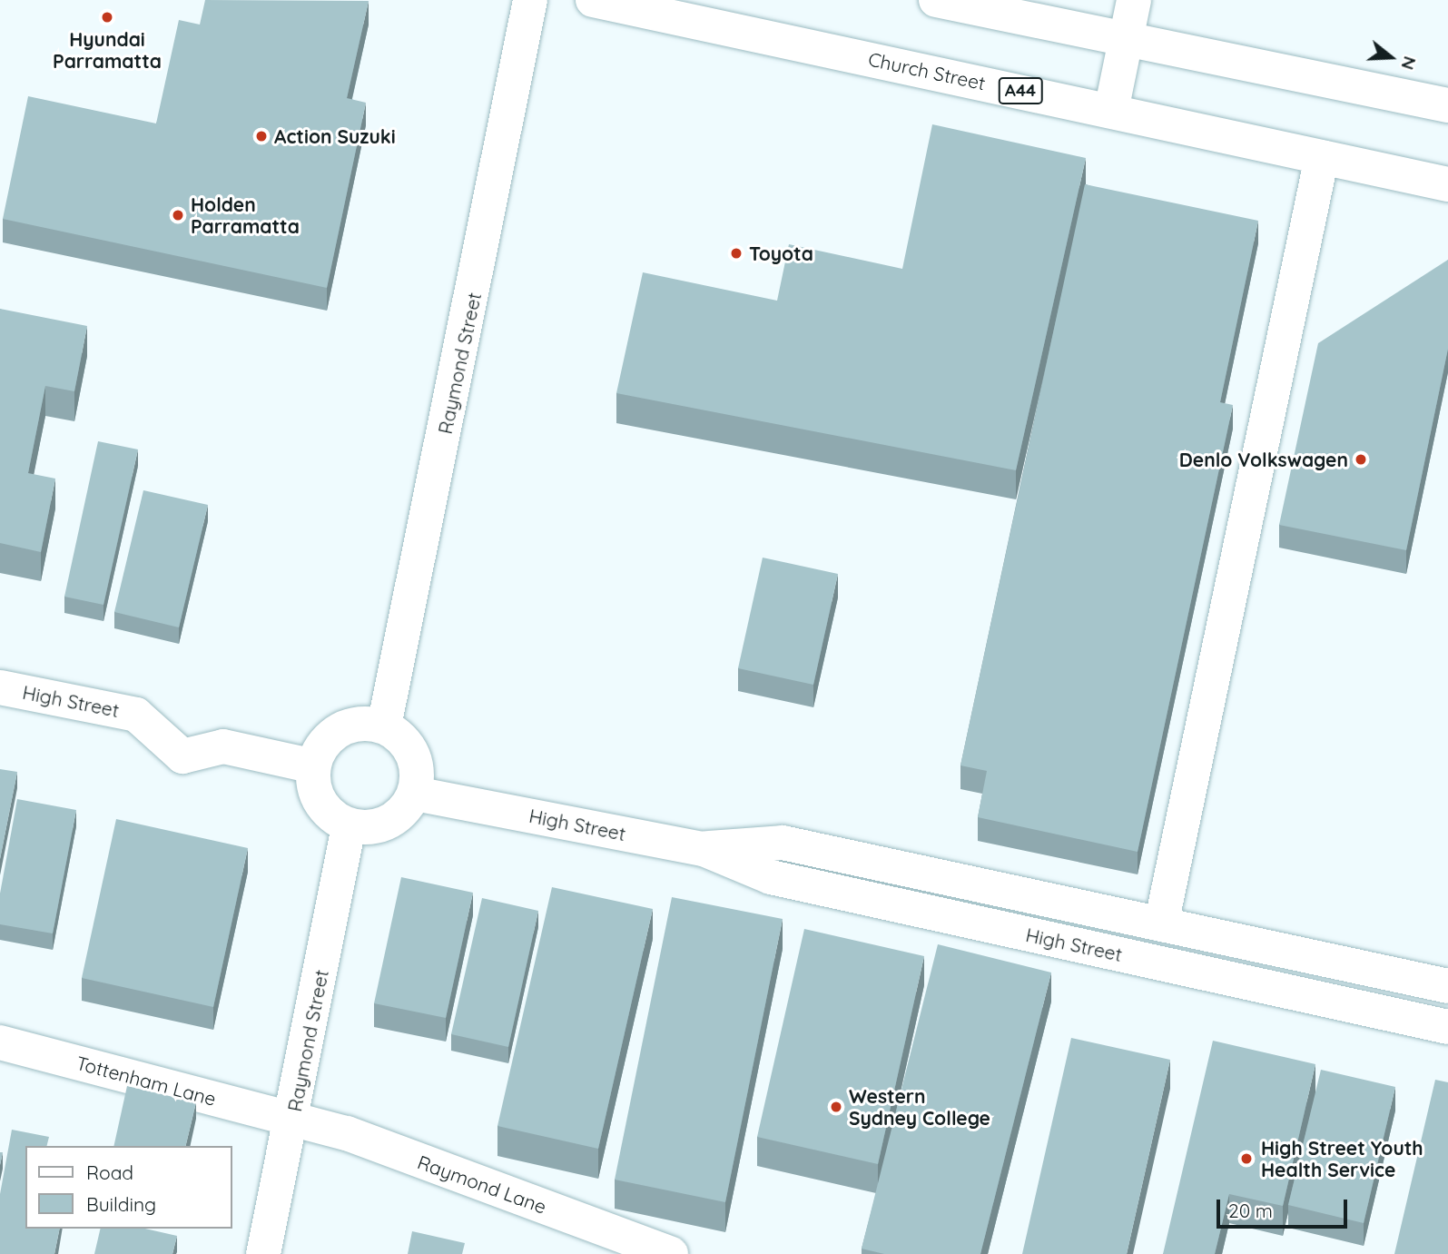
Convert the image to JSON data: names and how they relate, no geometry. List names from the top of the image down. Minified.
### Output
{"streets":{"main road":["Church Street","A44","Raymond Street","High Street","Tottenham Lane","Raymond Lane"]},"crossings":[["Raymond Street","High Street"],["Raymond Street","Tottenham Lane"],["Raymond Street","Raymond Lane"],["Tottenham Lane","Raymond Lane"]],"places":["Hyundai Parramatta","Action Suzuki","Holden Parramatta","Toyota","Denlo Volkswagen","Western Sydney College","High Street Youth Health Service"],"legend":["Road","Building"],"scale_bar":"20 m","north":"right"}
